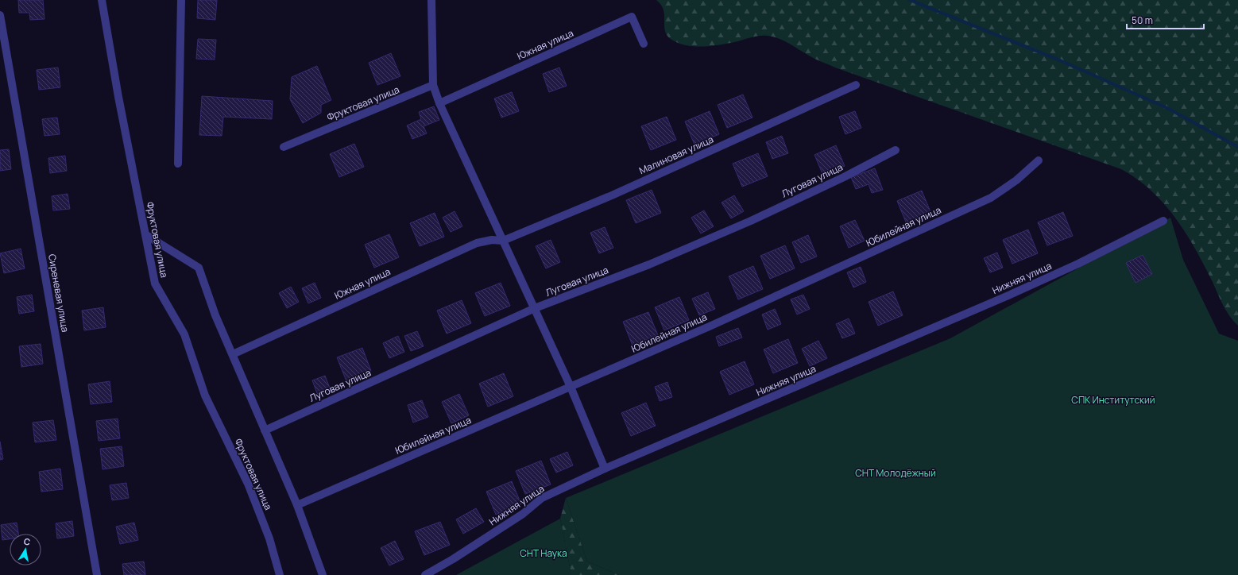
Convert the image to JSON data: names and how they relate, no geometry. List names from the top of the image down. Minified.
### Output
{"streets":{"street":["Южная улица","Фруктовая улица","Малиновая улица","Луговая улица","Юбилейная улица","Нижняя улица","Сиреневая улица"]},"crossings":[["Южная улица","Малиновая улица"]],"parks":["СПК Институтский","СНТ Молодёжный","СНТ Наука"],"scale_bar":"50 m","north":"top"}
